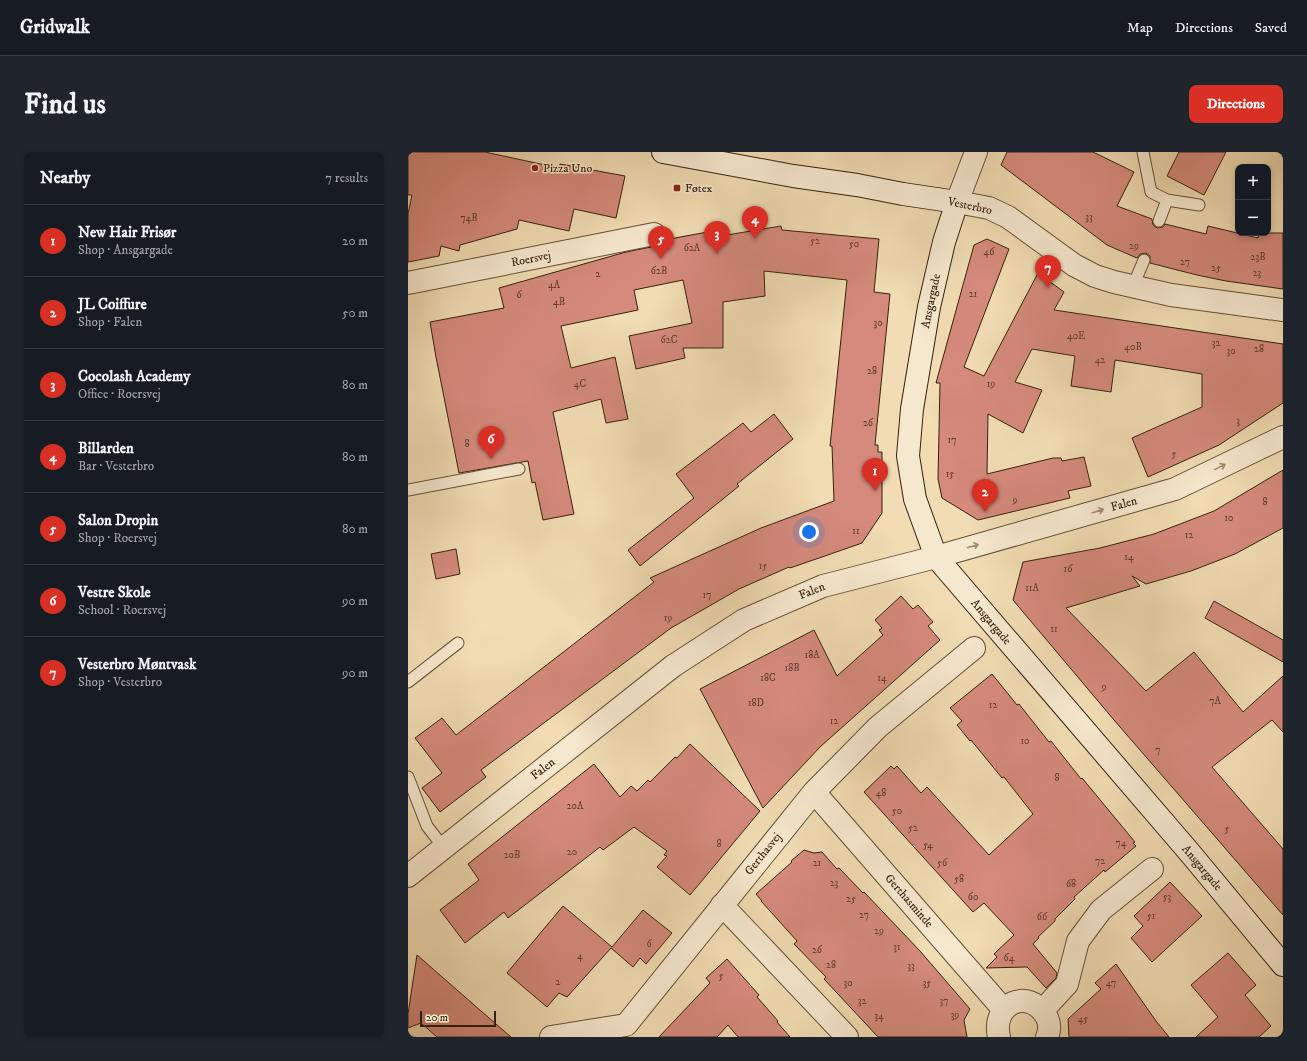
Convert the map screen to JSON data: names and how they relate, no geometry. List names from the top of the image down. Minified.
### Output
{"streets":{"street":["Vesterbro","Roersvej","Ansgargade","Falen","Gerthasvej","Gerthasminde"]},"crossings":[["Vesterbro","Ansgargade"],["Ansgargade","Falen"],["Gerthasvej","Gerthasminde"]],"one_way":["Falen"],"places":{"other":["Pizza Uno"],"transit":["Føtex"]},"house_numbers":["33","74B","52","50","29","62A","46","23B","27","25","62B","23","2","4A","21","6","4B","30","40E","62C","32","40B","28","30","42","28","4C","19","3","26","17","8","5","15","9","8","10","11","12","14","15","16","11A","17","19","11","18A","18B","18C","14","9","7A","18D","12","12","10","7","8","48","20A","50","52","5","74","8","54","20","20B","72","21","56","58","23","68","60","53","25","27","51","66","29","6","31","26","4","64","28","33","5","2","30","35","47","32","37","39","34","45"],"scale_bar":"20 m","page":{"header":"Gridwalk","nav":["Map","Directions","Saved"],"buttons":"Directions","title":"Find us","heading":["Nearby","7 results"],"map_buttons":["+","−"],"list":[{"mark":"1","name":"New Hair Frisør","note":"Shop · Ansgargade","value":"20 m"},{"mark":"2","name":"JL Coiffure","note":"Shop · Falen","value":"50 m"},{"mark":"3","name":"Cocolash Academy","note":"Office · Roersvej","value":"80 m"},{"mark":"4","name":"Billarden","note":"Bar · Vesterbro","value":"80 m"},{"mark":"5","name":"Salon Dropin","note":"Shop · Roersvej","value":"80 m"},{"mark":"6","name":"Vestre Skole","note":"School · Roersvej","value":"90 m"},{"mark":"7","name":"Vesterbro Møntvask","note":"Shop · Vesterbro","value":"90 m"}],"pins":["4","3","5","7","6","1","2"],"scale":"20 m"}}
